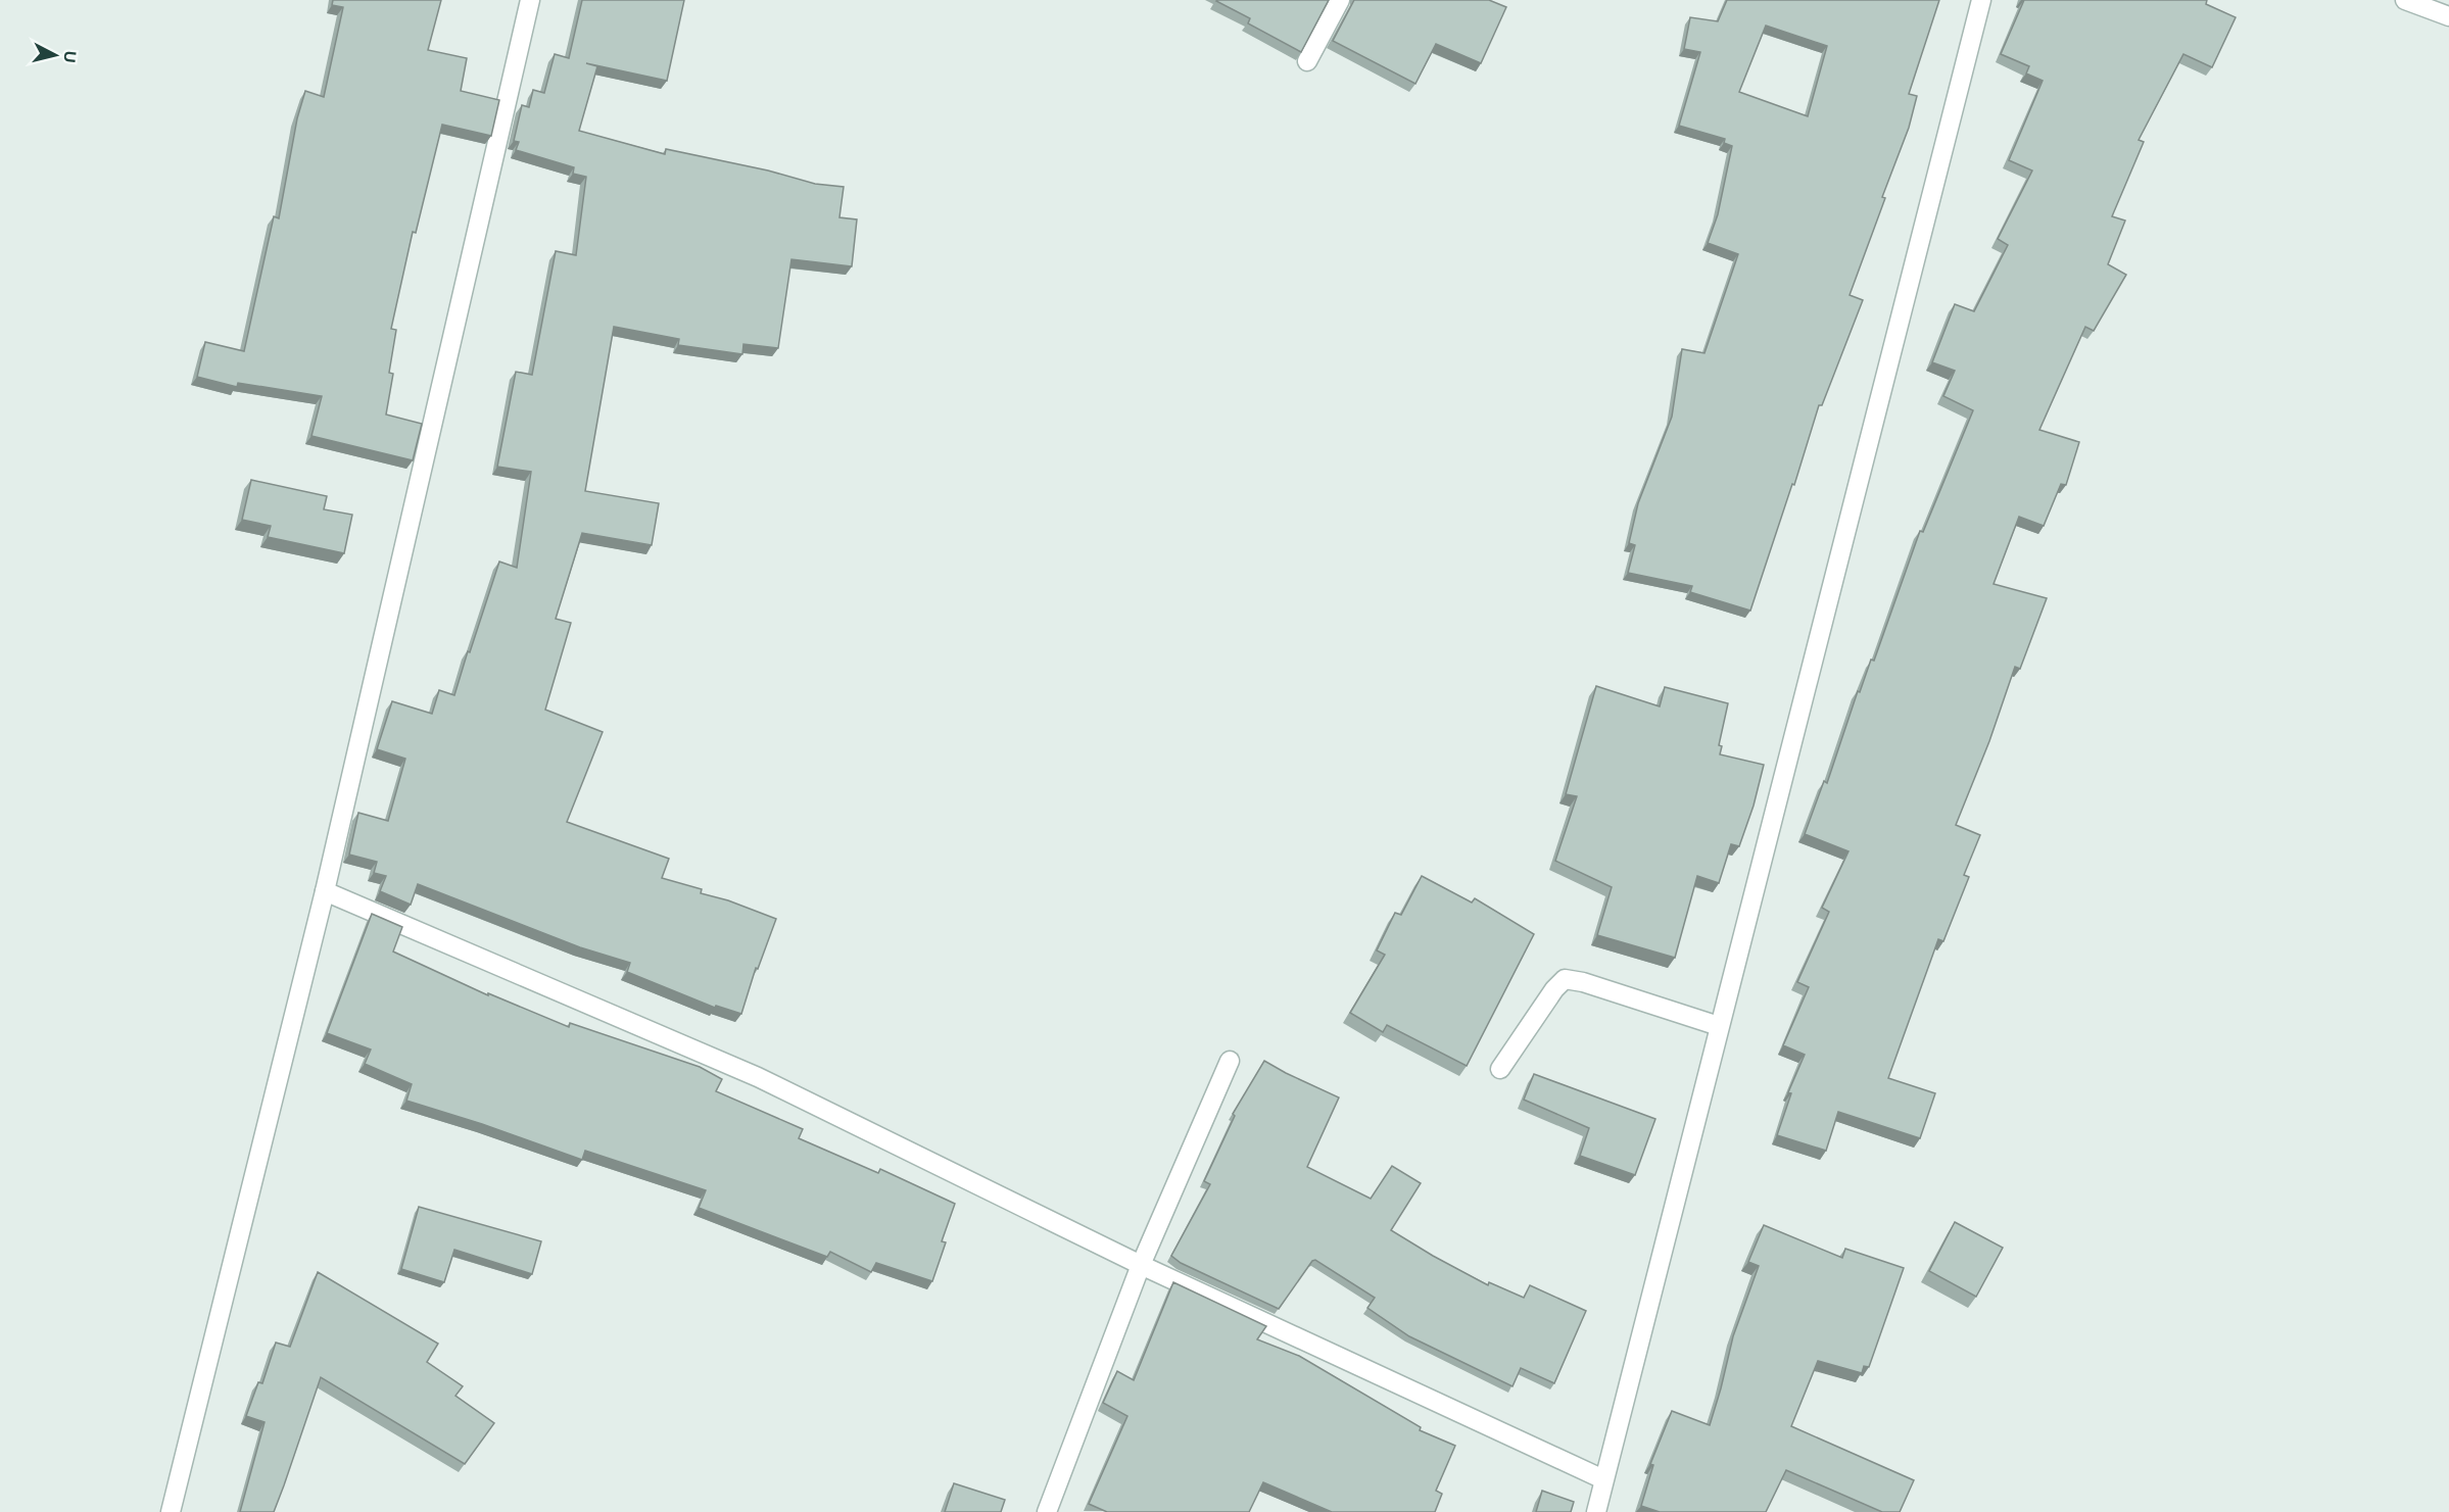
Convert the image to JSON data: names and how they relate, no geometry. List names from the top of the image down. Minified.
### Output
{"north":"right"}
